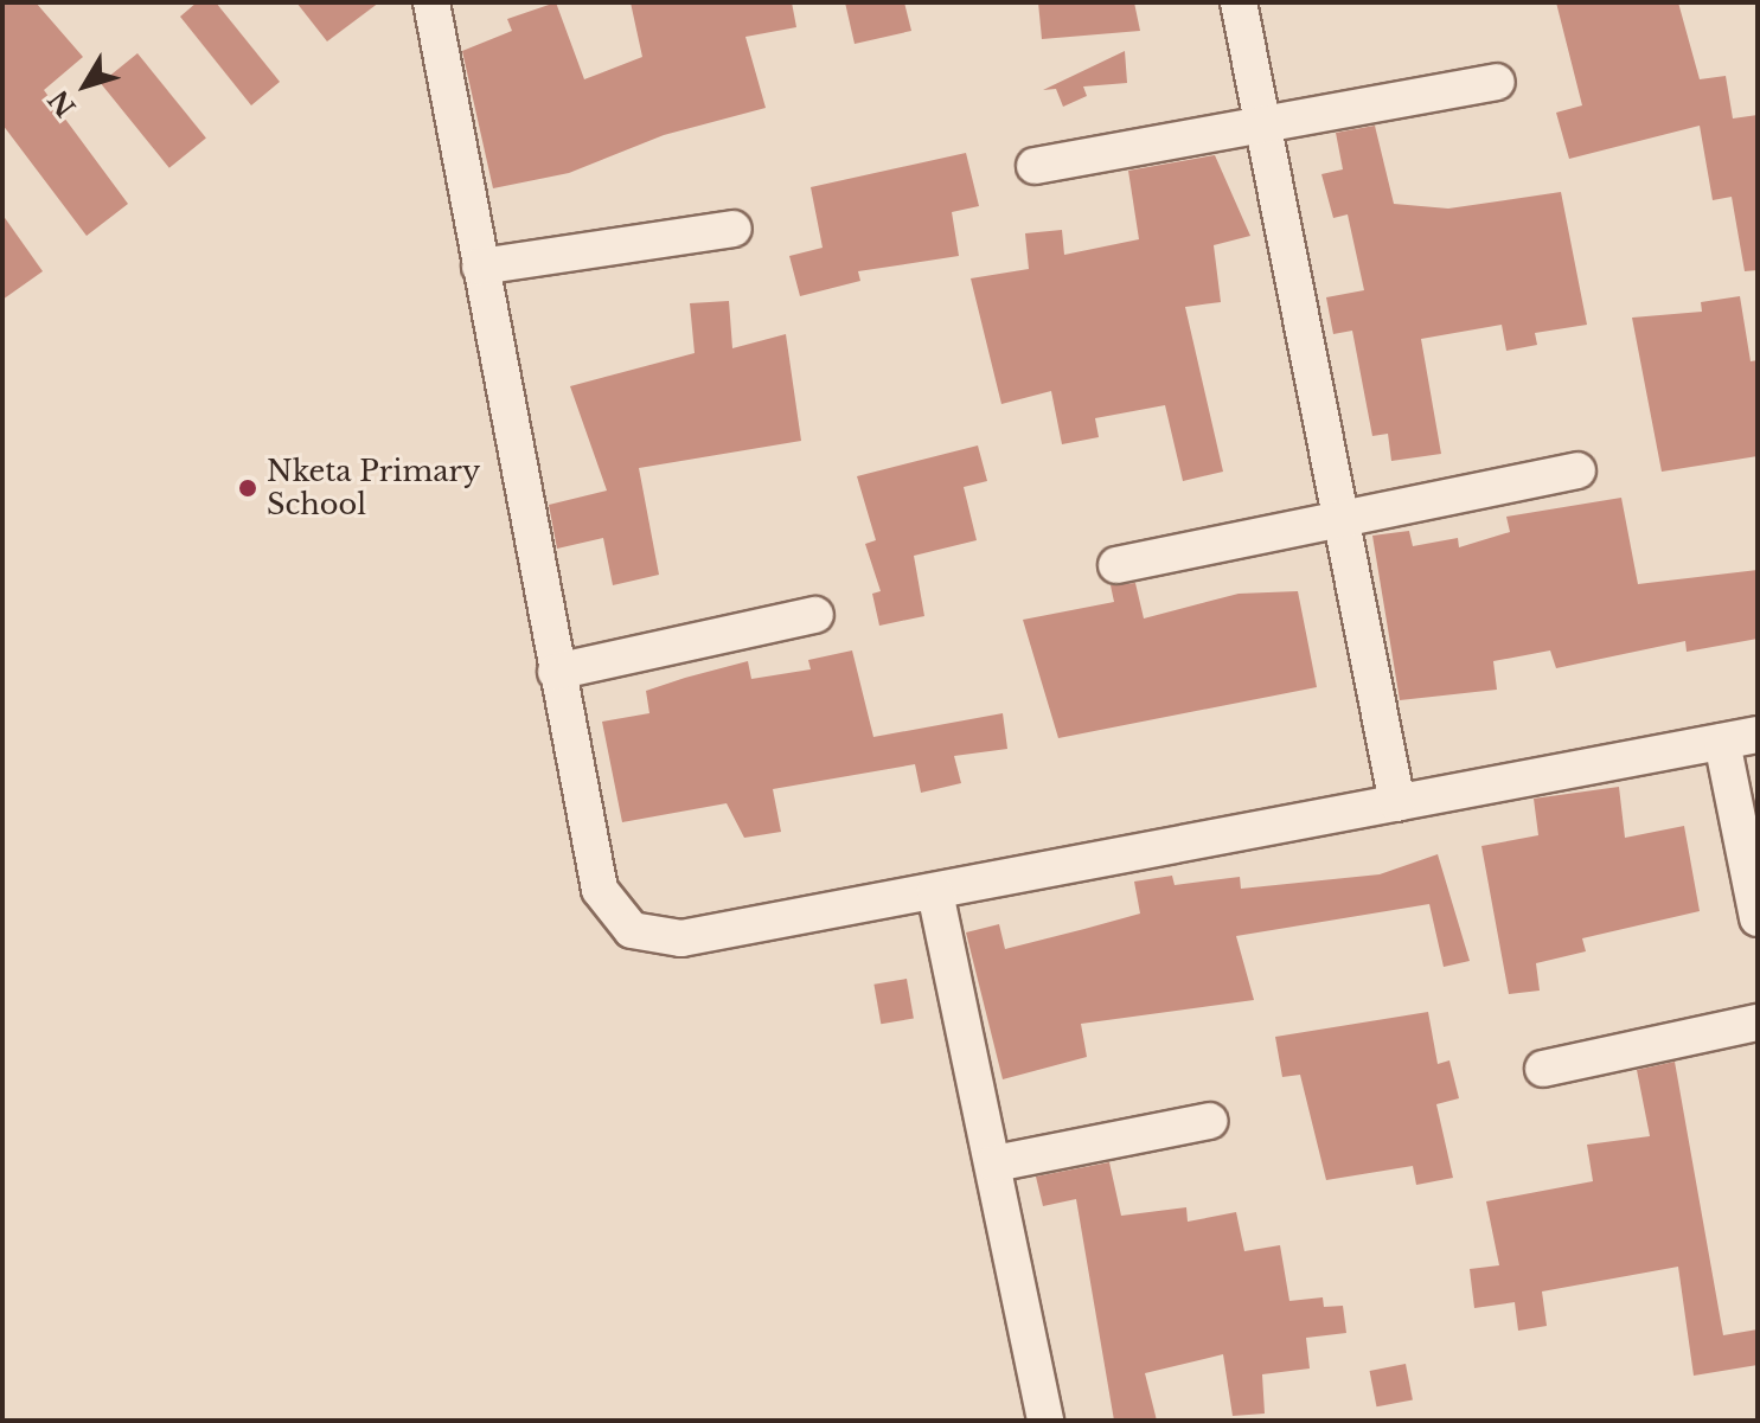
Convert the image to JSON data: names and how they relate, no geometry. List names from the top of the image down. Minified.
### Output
{"places":["Nketa Primary School"],"north":"bottom left"}
